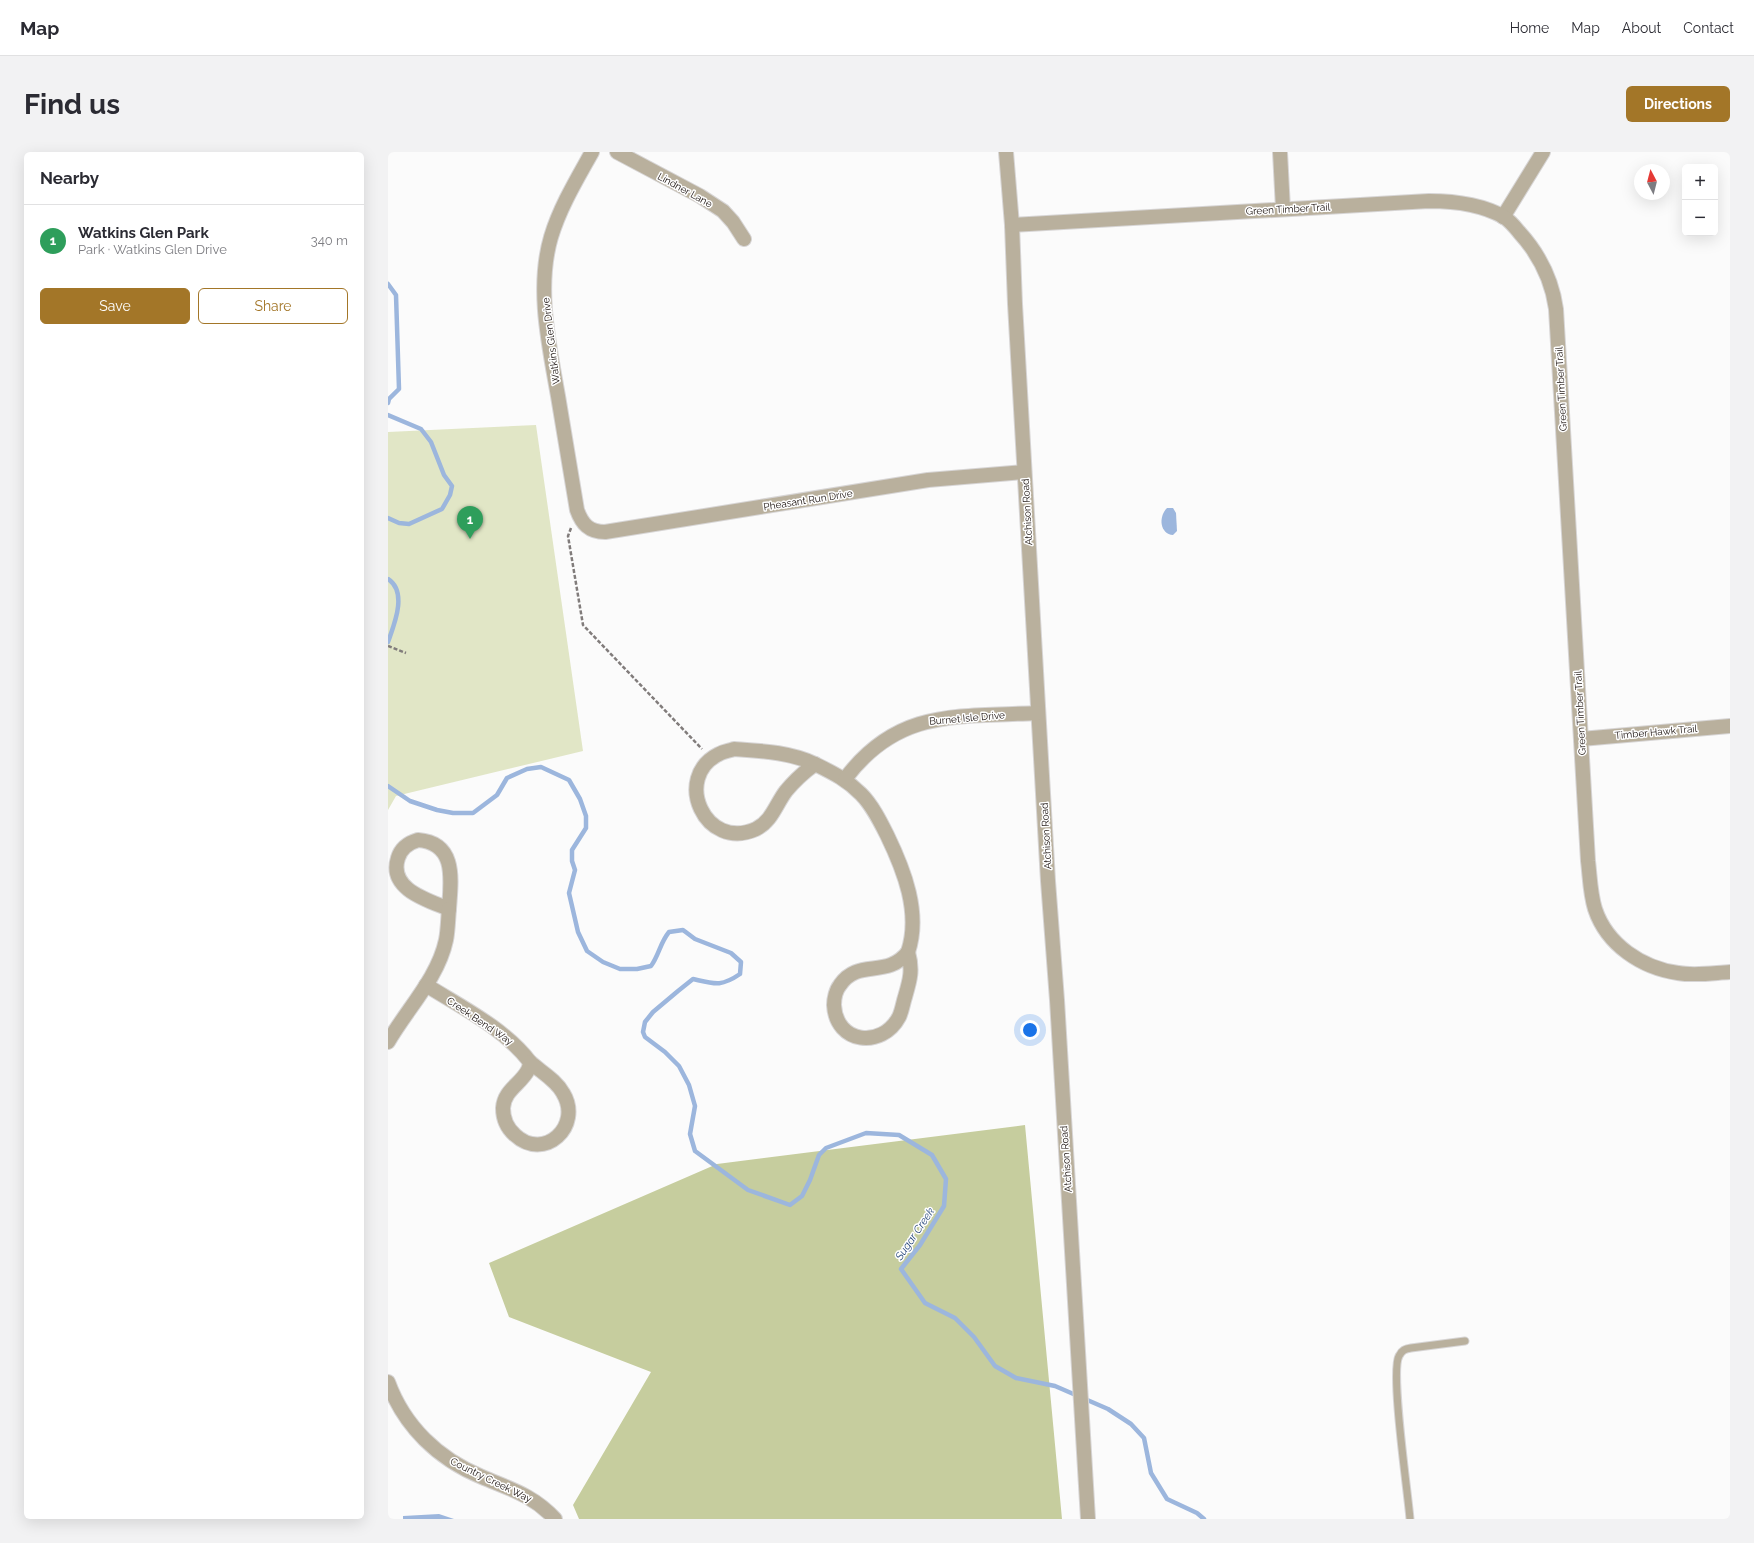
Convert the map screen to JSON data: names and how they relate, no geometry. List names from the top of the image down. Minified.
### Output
{"streets":{"street":["Lindner Lane","Green Timber Trail","Watkins Glen Drive","Pheasant Run Drive","Atchison Road","Burnet Isle Drive","Timber Hawk Trail","Creek Bend Way","Country Creek Way"]},"crossings":[["Green Timber Trail","Atchison Road"],["Green Timber Trail","Timber Hawk Trail"],["Watkins Glen Drive","Pheasant Run Drive"],["Pheasant Run Drive","Atchison Road"],["Atchison Road","Burnet Isle Drive"]],"water":["Sugar Creek"],"north":"top","page":{"header":"Map","nav":["Home","Map","About","Contact"],"buttons":["Directions",["Save","Share"]],"title":"Find us","heading":"Nearby","map_buttons":["+","−"],"list":[{"mark":"1","name":"Watkins Glen Park","note":"Park · Watkins Glen Drive","value":"340 m"}],"pins":"1"}}
